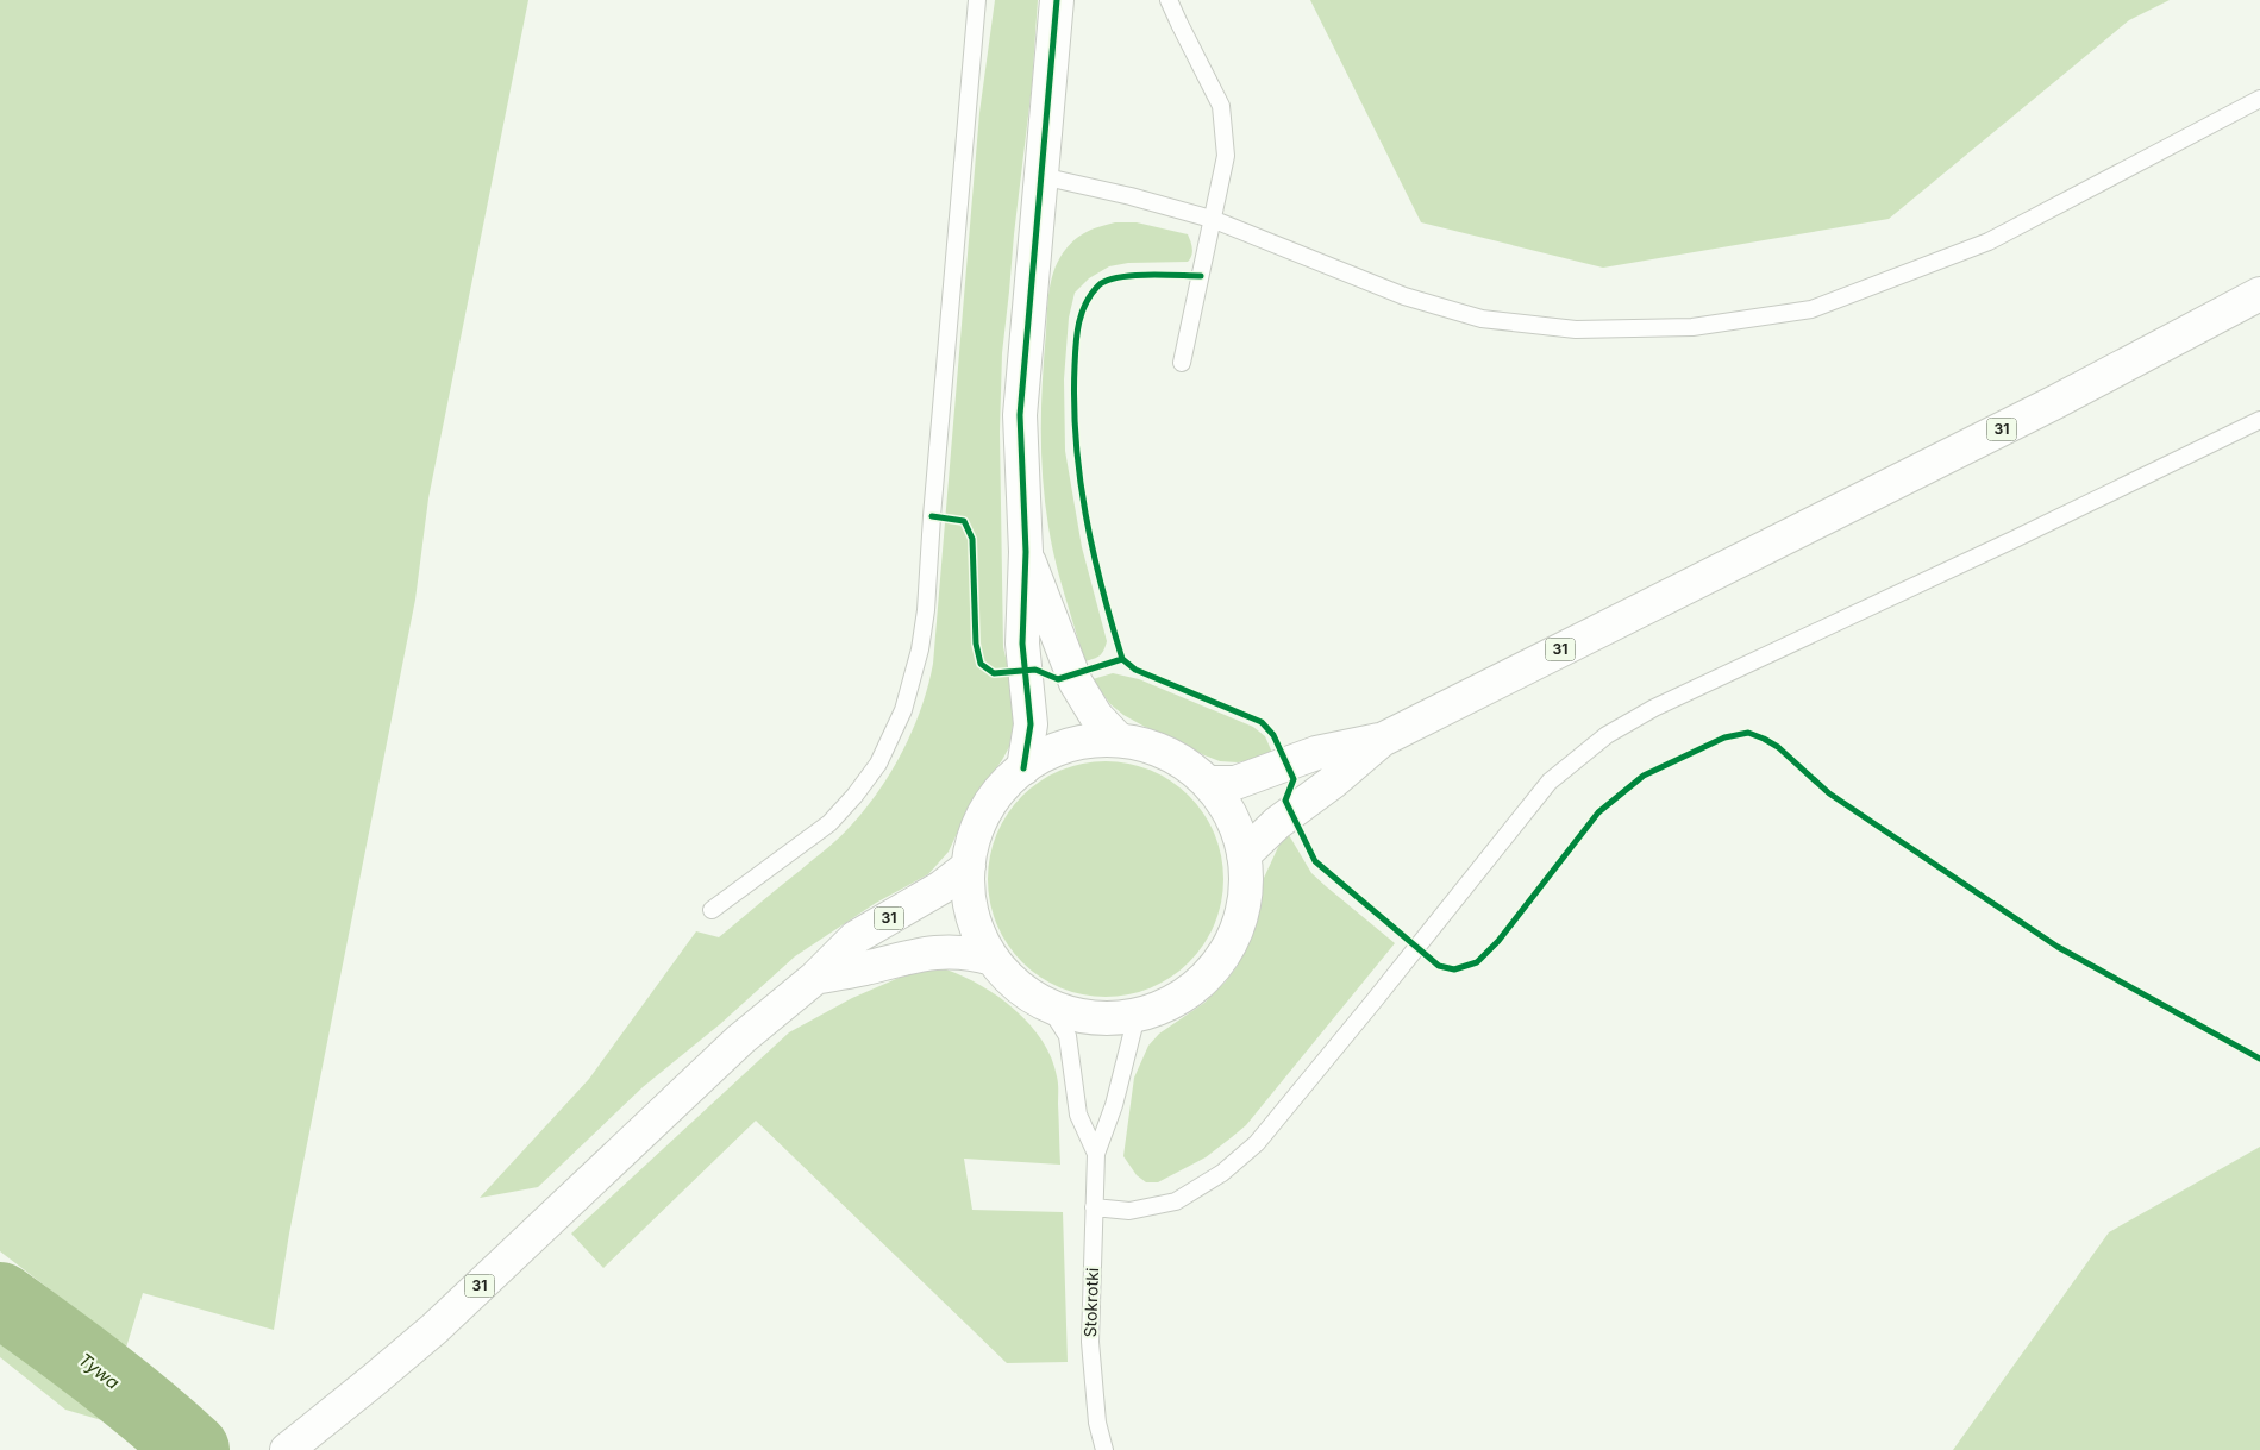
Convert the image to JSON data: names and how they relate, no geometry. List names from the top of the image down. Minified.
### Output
{"streets":{"main road":["31"],"lane":["Stokrotki"]},"water":["Tywa"]}
